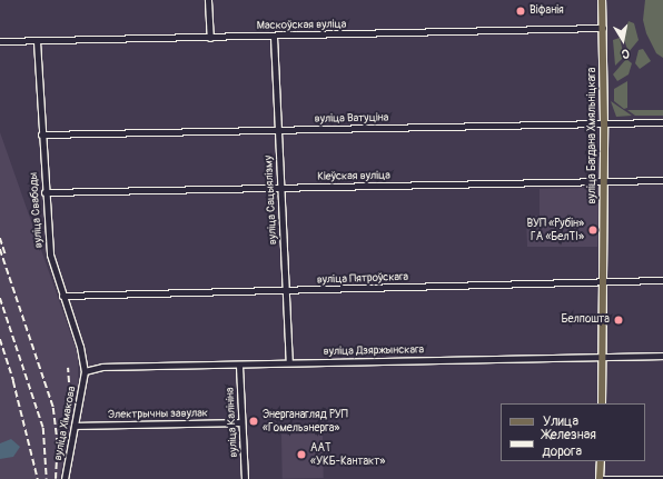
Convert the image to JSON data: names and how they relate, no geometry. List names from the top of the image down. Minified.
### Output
{"streets":{"main road":["вуліца Багдана Хмяльніцкага"],"street":["Маскоўская вуліца","вуліца Ватуціна","Кіеўская вуліца","вуліца Сацыялізму","вуліца Свабоды","вуліца Пятроўскага","вуліца Дзяржынскага","Электрычны завулак","вуліца Калініна","вуліца Хімакова"]},"crossings":[["Маскоўская вуліца","вуліца Багдана Хмяльніцкага"],["Маскоўская вуліца","вуліца Сацыялізму"],["Маскоўская вуліца","вуліца Свабоды"],["вуліца Ватуціна","вуліца Багдана Хмяльніцкага"],["вуліца Ватуціна","вуліца Сацыялізму"],["вуліца Ватуціна","вуліца Свабоды"],["вуліца Багдана Хмяльніцкага","Кіеўская вуліца"],["вуліца Багдана Хмяльніцкага","вуліца Пятроўскага"],["вуліца Багдана Хмяльніцкага","вуліца Дзяржынскага"],["Кіеўская вуліца","вуліца Сацыялізму"],["Кіеўская вуліца","вуліца Свабоды"],["вуліца Сацыялізму","вуліца Пятроўскага"],["вуліца Сацыялізму","вуліца Дзяржынскага"],["вуліца Свабоды","вуліца Пятроўскага"],["вуліца Свабоды","вуліца Дзяржынскага"],["вуліца Свабоды","вуліца Хімакова"],["вуліца Дзяржынскага","вуліца Калініна"],["вуліца Дзяржынскага","вуліца Хімакова"],["Электрычны завулак","вуліца Калініна"],["Электрычны завулак","вуліца Хімакова"]],"places":["Віфанія","ВУП «Рубін» ГА «БелТІ»","Белпошта","Энерганагляд РУП «Гомельэнерга»","ААТ «УКБ-Кантакт»"],"legend":["Улица","Железная дорога"],"north":"bottom"}
